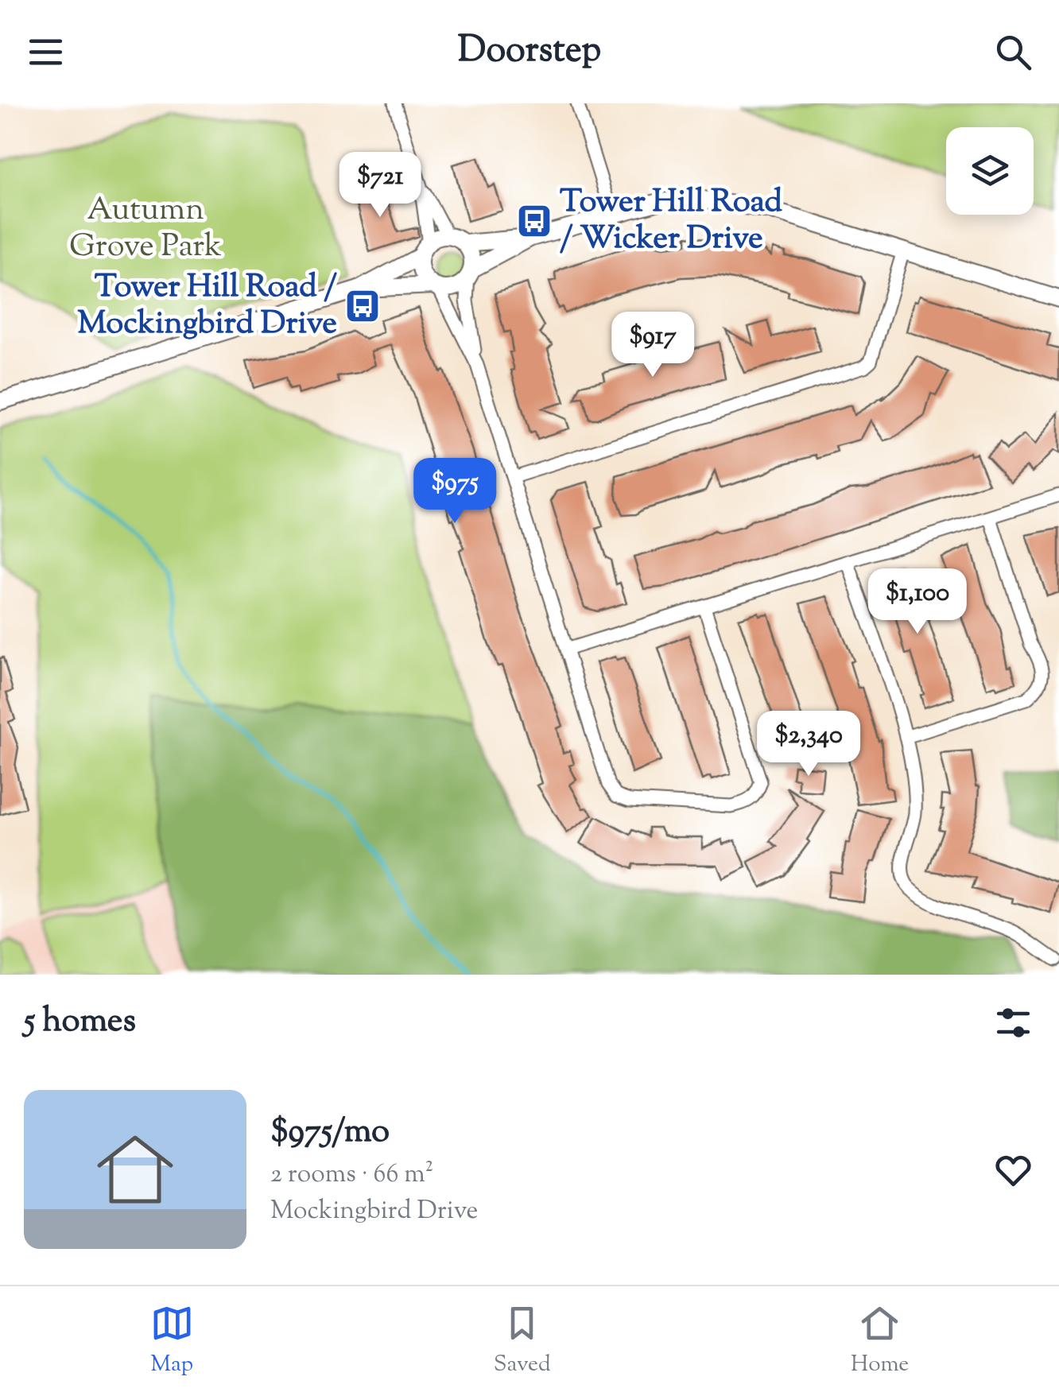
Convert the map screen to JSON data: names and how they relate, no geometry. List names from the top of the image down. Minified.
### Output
{"parks":["Autumn Grove Park"],"places":{"bus stop":["Tower Hill Road / Wicker Drive","Tower Hill Road / Mockingbird Drive"]},"page":{"header":"Doorstep","price":["$721","$917","$975","$1,100","$2,340"],"heading":"5 homes","list":[{"name":"$975/mo","note":"2 rooms · 66 m² · Mockingbird Drive"}],"tabs":["Map","Saved","Home"]}}
